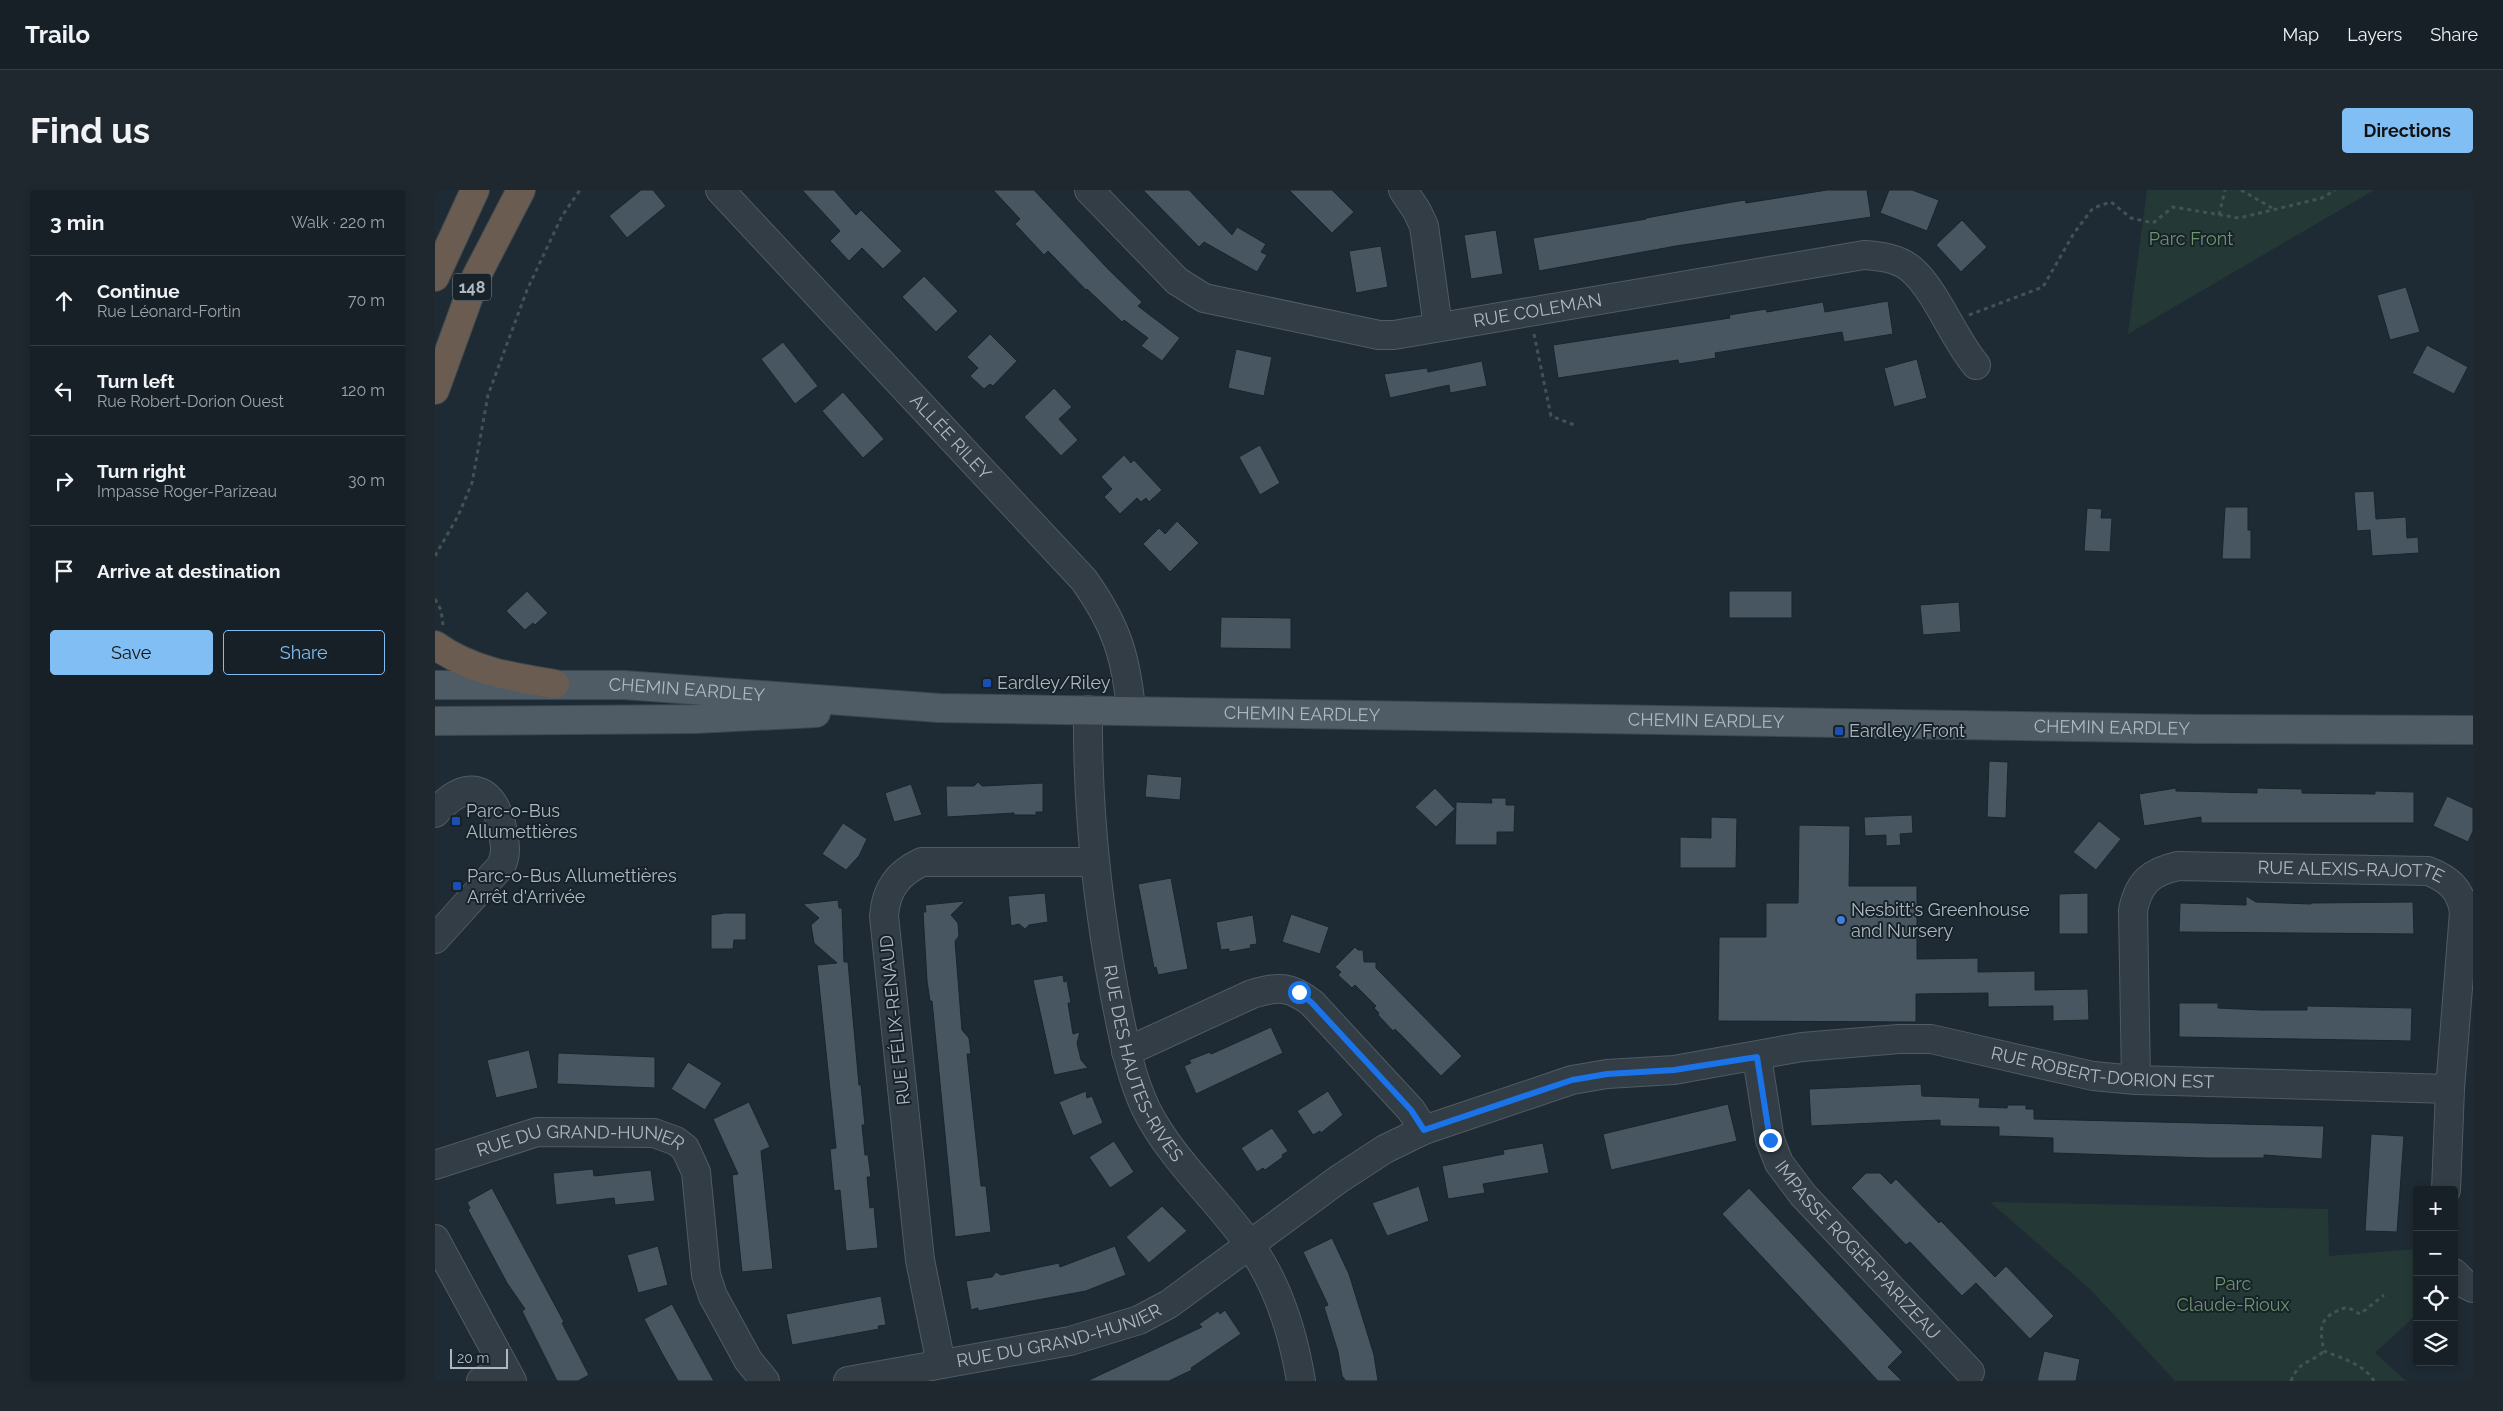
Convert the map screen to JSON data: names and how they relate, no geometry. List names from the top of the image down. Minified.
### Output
{"streets":{"highway":["148"],"main road":["CHEMIN EARDLEY"],"street":["RUE COLEMAN","ALLÉE RILEY","RUE ALEXIS-RAJOTTE","RUE FÉLIX-RENAUD","RUE DES HAUTES-RIVES","RUE ROBERT-DORION EST","RUE DU GRAND-HUNIER","IMPASSE ROGER-PARIZEAU"]},"crossings":[["ALLÉE RILEY","CHEMIN EARDLEY"],["CHEMIN EARDLEY","RUE DES HAUTES-RIVES"],["RUE ALEXIS-RAJOTTE","RUE ROBERT-DORION EST"],["RUE FÉLIX-RENAUD","RUE DES HAUTES-RIVES"],["RUE FÉLIX-RENAUD","RUE DU GRAND-HUNIER"],["RUE DES HAUTES-RIVES","RUE DU GRAND-HUNIER"],["RUE ROBERT-DORION EST","RUE DU GRAND-HUNIER"],["RUE ROBERT-DORION EST","IMPASSE ROGER-PARIZEAU"]],"parks":["Parc Front","Parc Claude-Rioux"],"places":{"transit":["Eardley/Riley","Eardley/Front","Parc-o-Bus Allumettières","Parc-o-Bus Allumettières Arrêt d'Arrivée"],"other":["Nesbitt's Greenhouse and Nursery"]},"scale_bar":"20 m","page":{"header":"Trailo","nav":["Map","Layers","Share"],"buttons":["Directions",["Save","Share"]],"title":"Find us","heading":["3 min","Walk · 220 m"],"list":[["Continue","Rue Léonard-Fortin","70 m"],["Turn left","Rue Robert-Dorion Ouest","120 m"],["Turn right","Impasse Roger-Parizeau","30 m"],"Arrive at destination"],"map_buttons":["+","−"],"scale":"20 m"}}
